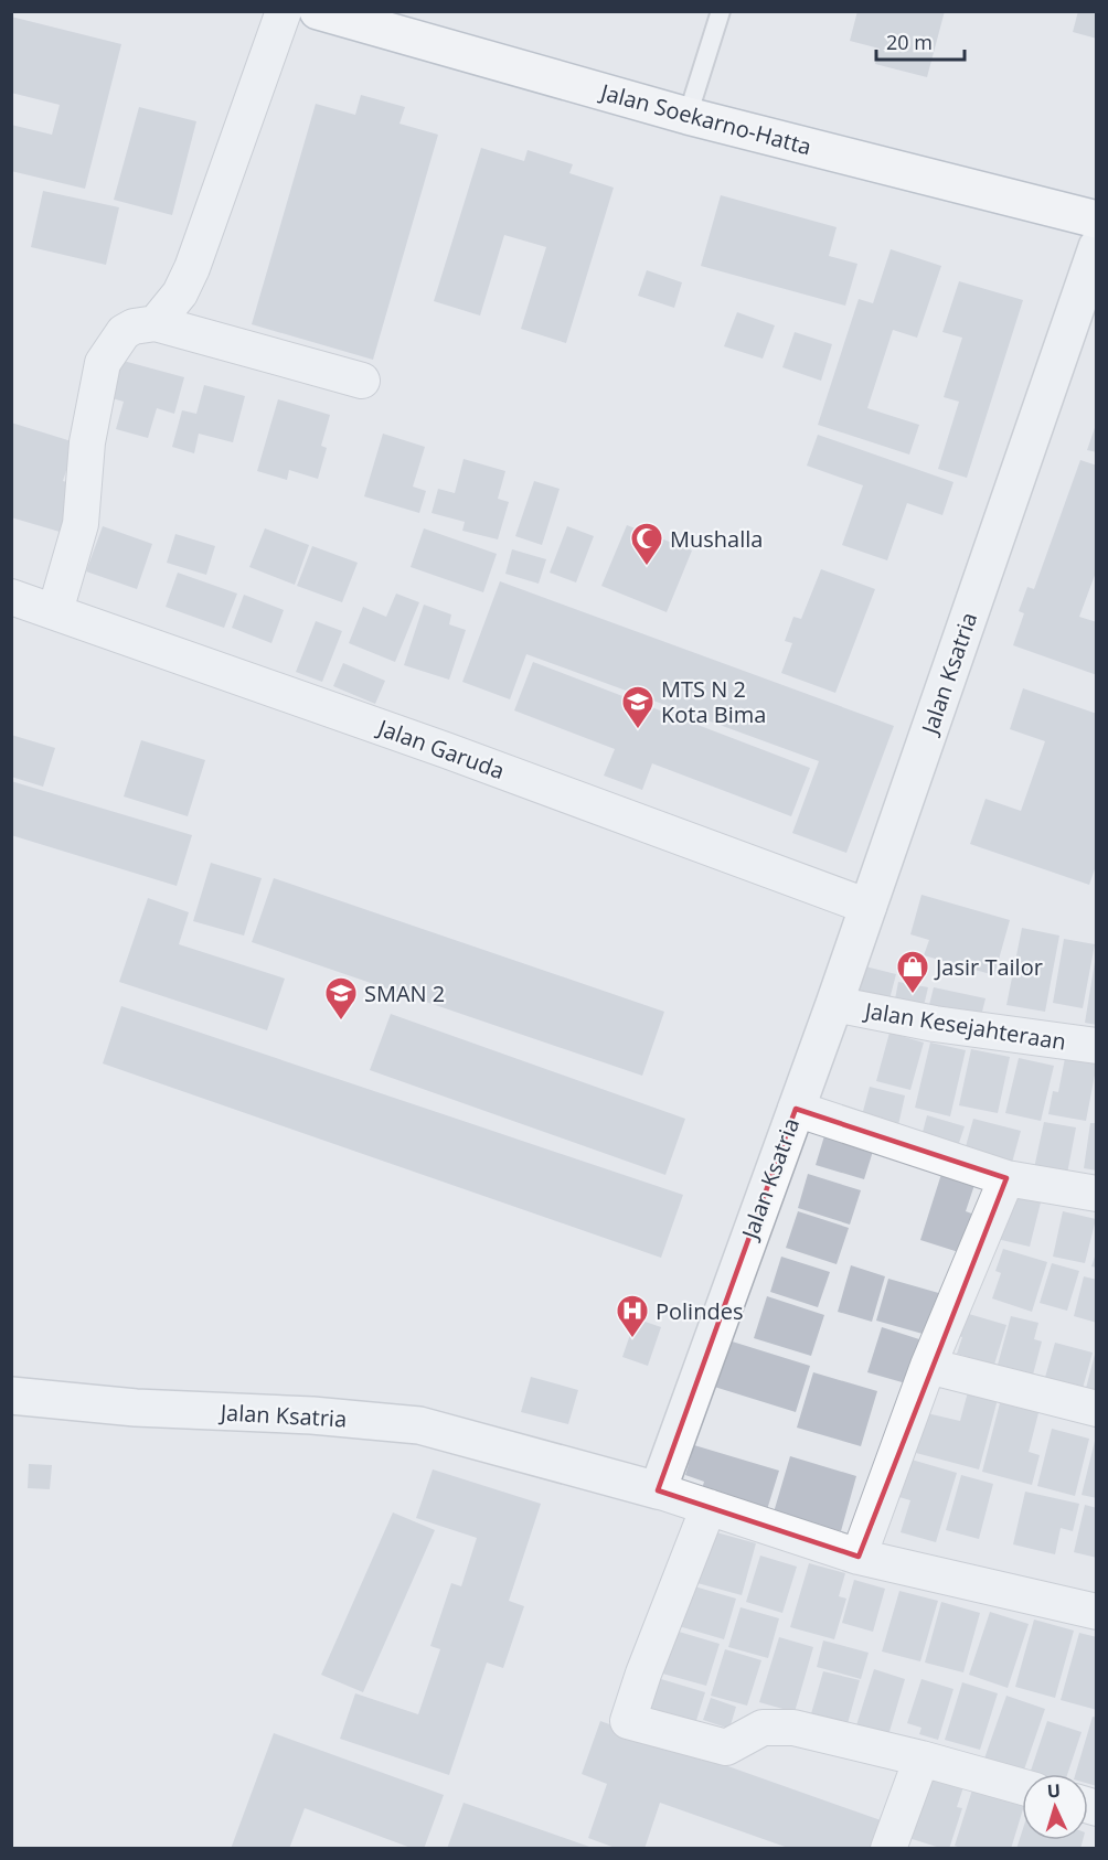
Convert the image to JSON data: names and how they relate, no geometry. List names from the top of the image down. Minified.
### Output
{"streets":{"highway":["Jalan Soekarno-Hatta"],"street":["Jalan Ksatria","Jalan Garuda","Jalan Kesejahteraan"]},"crossings":[["Jalan Ksatria","Jalan Garuda"],["Jalan Ksatria","Jalan Kesejahteraan"]],"places":{"mosque":["Mushalla"],"school or university":["MTS N 2 Kota Bima","SMAN 2"],"shop":["Jasir Tailor"],"hospital":["Polindes"]},"scale_bar":"20 m","north":"top"}
